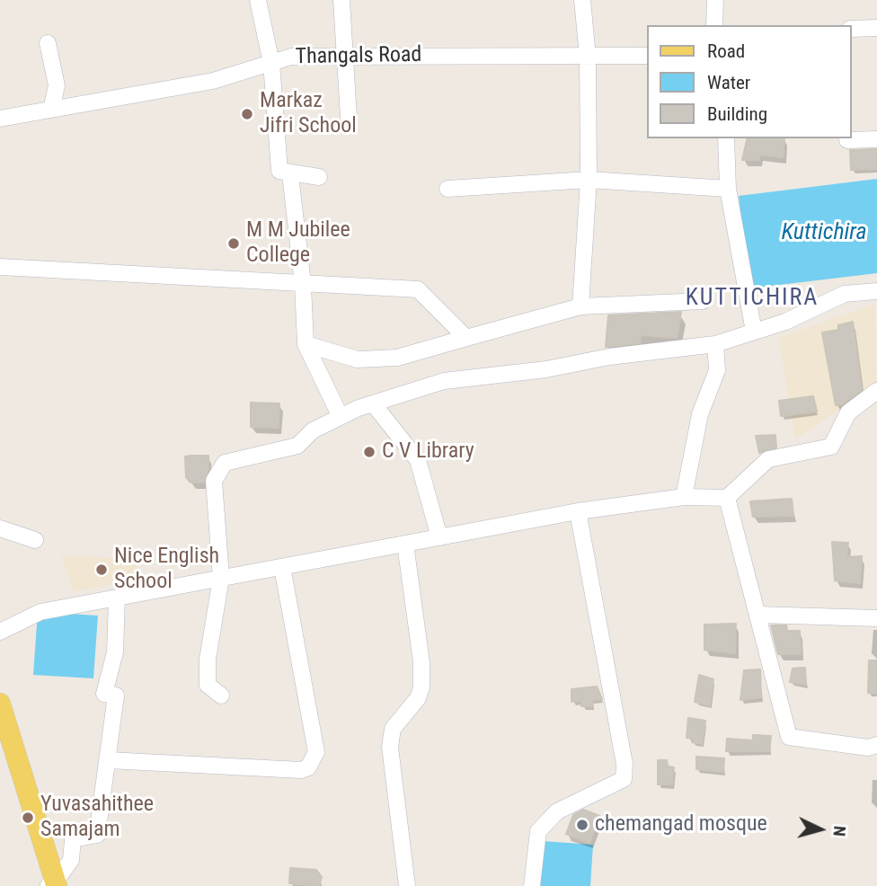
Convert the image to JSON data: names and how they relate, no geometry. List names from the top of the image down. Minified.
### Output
{"streets":{"street":["Thangals Road"]},"districts":["KUTTICHIRA"],"water":["Kuttichira"],"places":["Markaz Jifri School","M M Jubilee College","C V Library","Nice English School","Yuvasahithee Samajam","chemangad mosque"],"legend":["Road","Water","Building"],"north":"right"}
